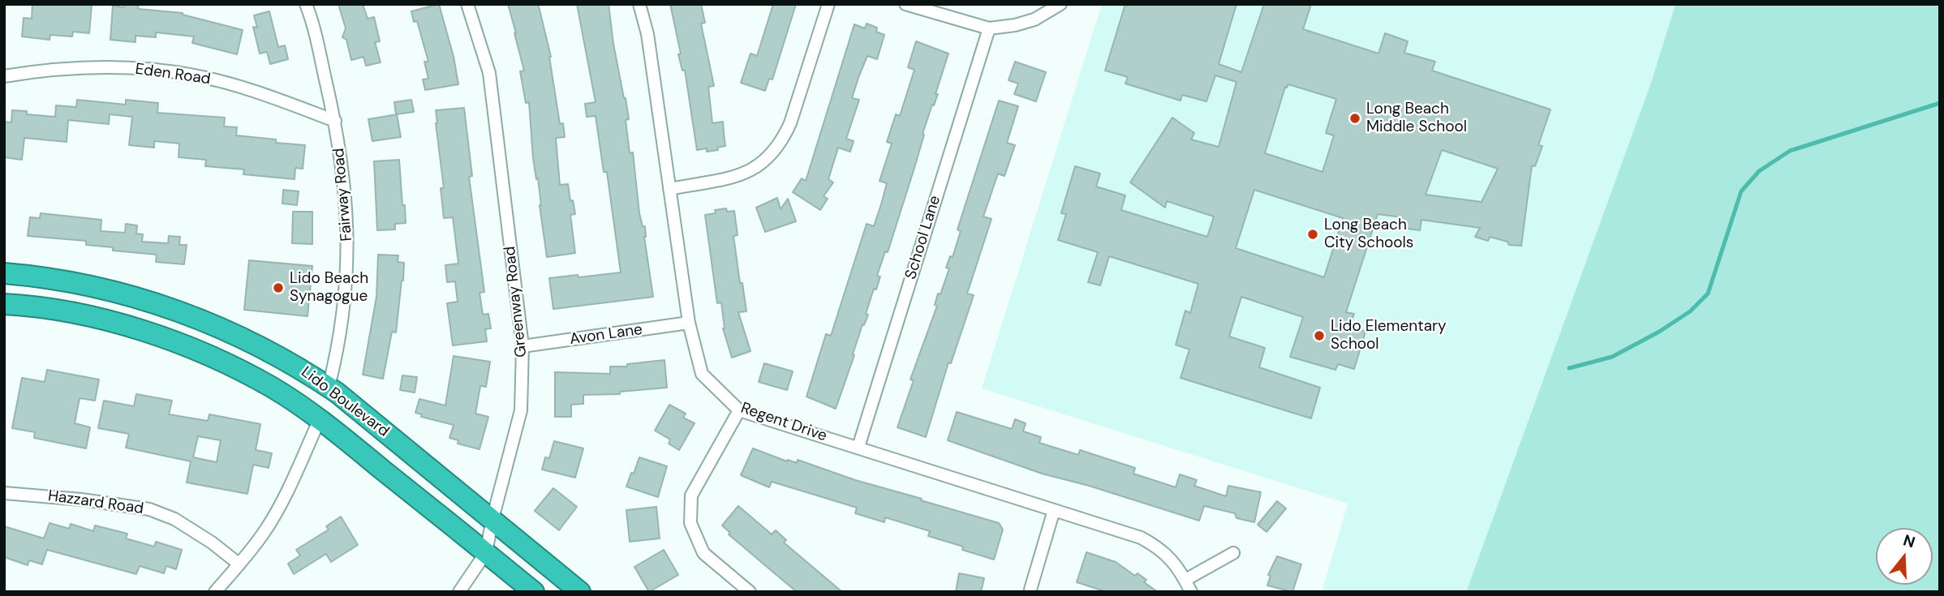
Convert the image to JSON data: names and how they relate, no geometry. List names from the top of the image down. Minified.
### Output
{"streets":{"highway":["Lido Boulevard"],"street":["Eden Road","Fairway Road","School Lane","Greenway Road","Avon Lane","Regent Drive","Hazzard Road"]},"crossings":[["Eden Road","Fairway Road"],["Fairway Road","Lido Boulevard"],["School Lane","Regent Drive"],["Greenway Road","Avon Lane"],["Greenway Road","Lido Boulevard"],["Avon Lane","Regent Drive"]],"places":["Long Beach Middle School","Long Beach City Schools","Lido Beach Synagogue","Lido Elementary School"],"north":"top"}
